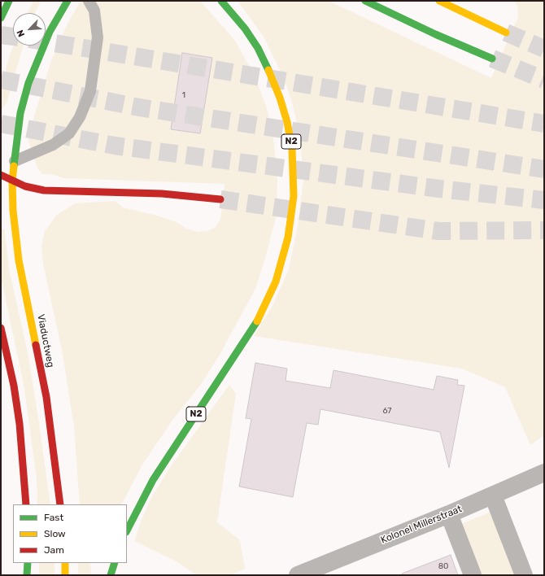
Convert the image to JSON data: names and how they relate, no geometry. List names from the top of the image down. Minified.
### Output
{"streets":{"main road":["N2","Viaductweg"],"street":["Kolonel Millerstraat"]},"house_numbers":["1","67","80"],"legend":["Fast","Slow","Jam"],"north":"bottom left"}
